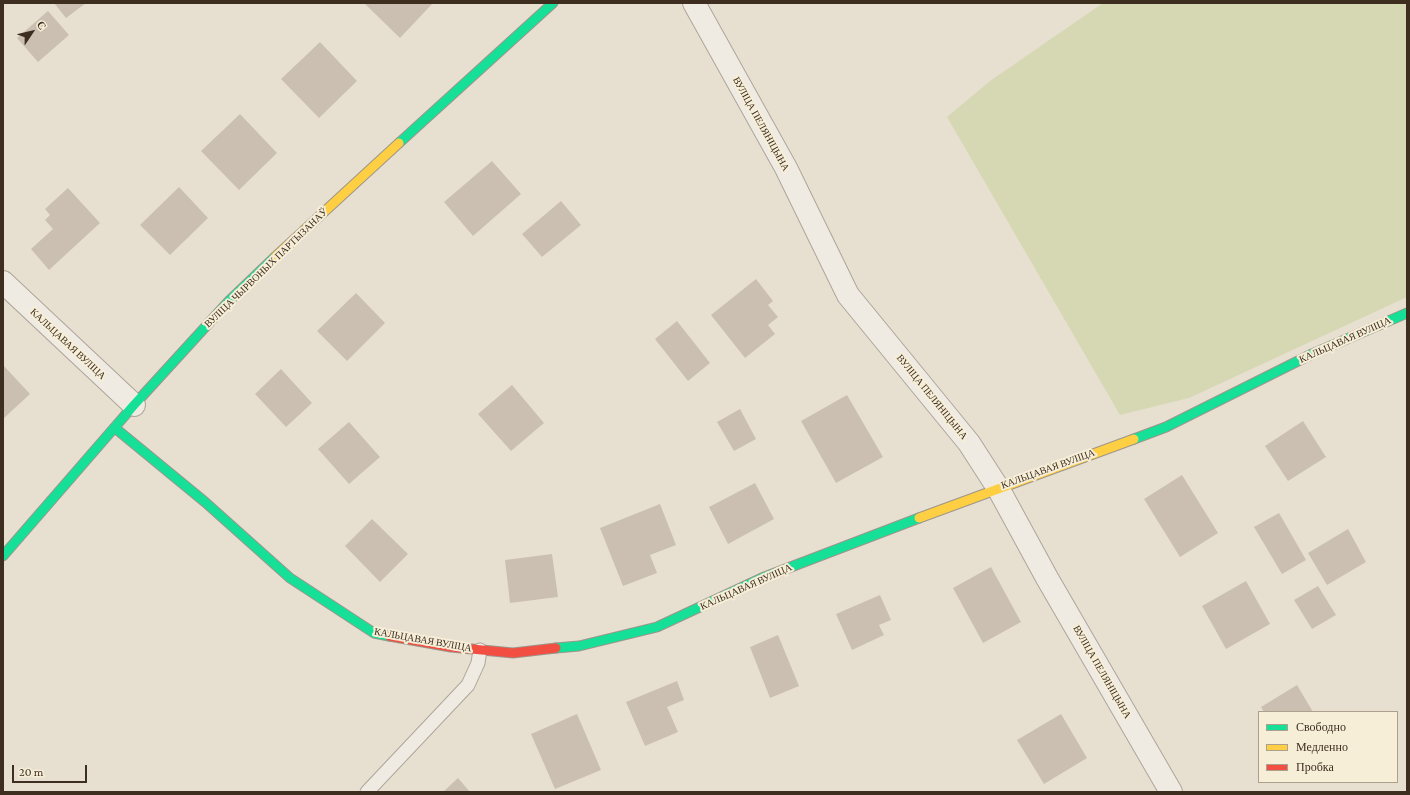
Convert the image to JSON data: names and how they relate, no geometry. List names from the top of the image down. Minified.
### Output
{"streets":{"street":["ВУЛІЦА ПЕЛЯНІЦЫНА","ВУЛІЦА ЧЫРВОНЫХ ПАРТЫЗАНАЎ","КАЛЬЦАВАЯ ВУЛІЦА"]},"crossings":[["ВУЛІЦА ПЕЛЯНІЦЫНА","КАЛЬЦАВАЯ ВУЛІЦА"],["ВУЛІЦА ЧЫРВОНЫХ ПАРТЫЗАНАЎ","КАЛЬЦАВАЯ ВУЛІЦА"]],"legend":["Свободно","Медленно","Пробка"],"scale_bar":"20 m","north":"top right"}
